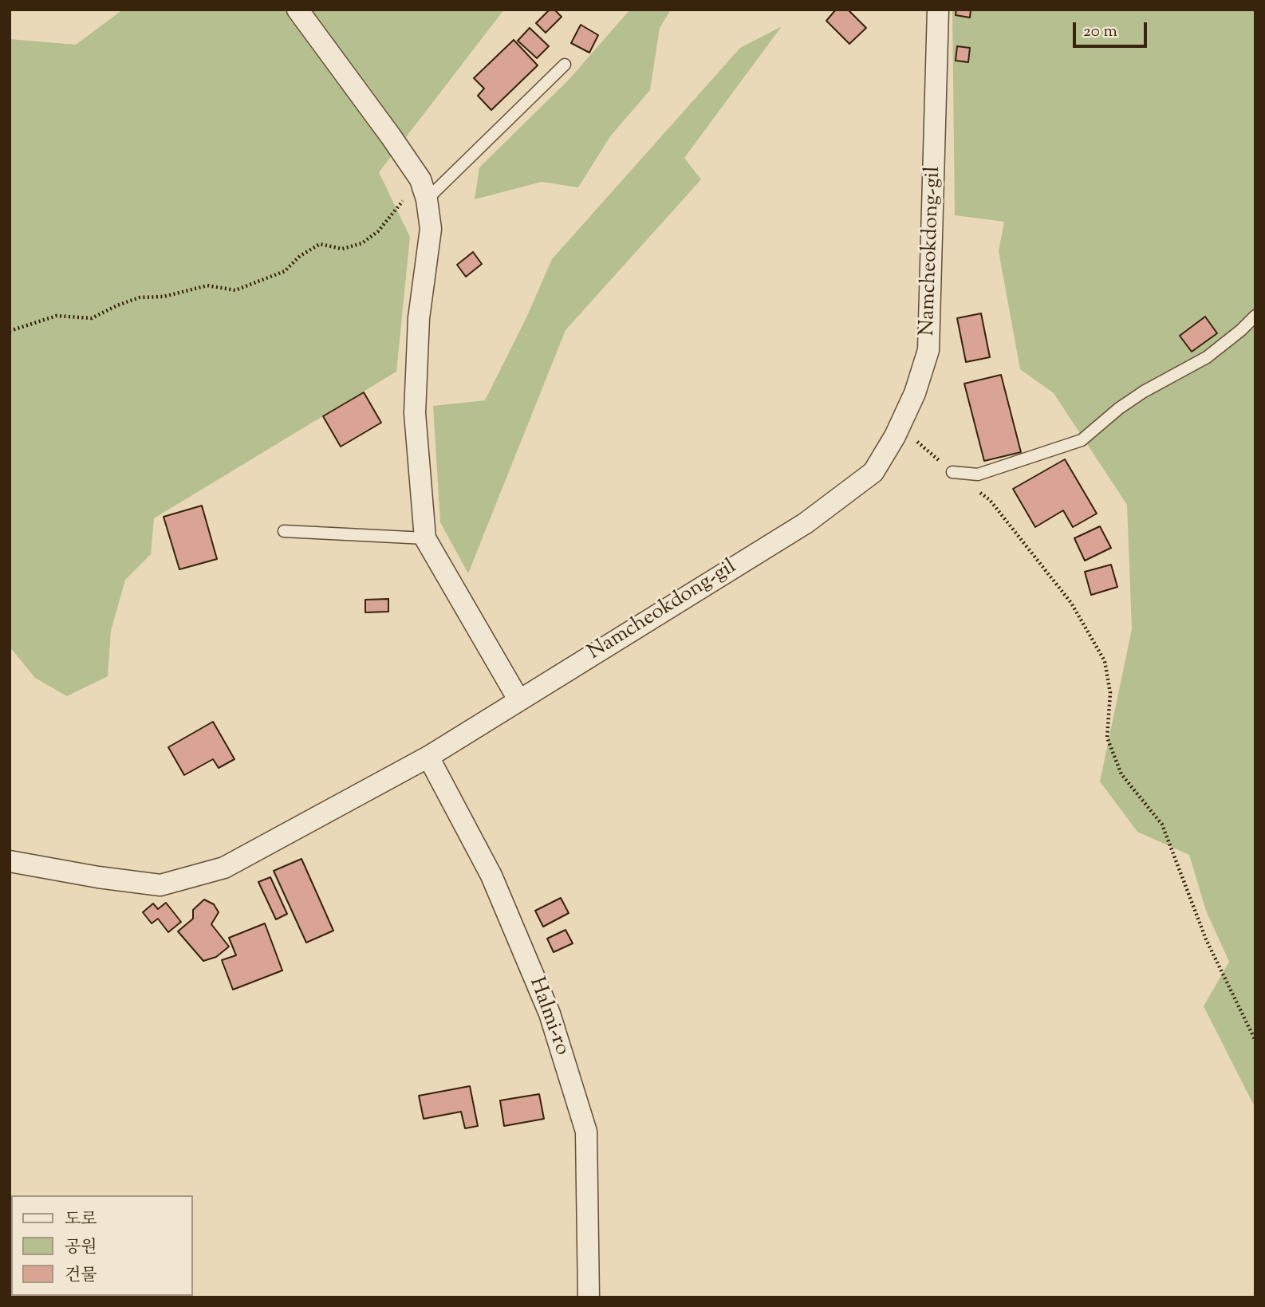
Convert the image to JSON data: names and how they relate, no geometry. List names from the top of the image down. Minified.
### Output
{"streets":{"street":["Namcheokdong-gil","Halmi-ro"]},"crossings":[["Namcheokdong-gil","Halmi-ro"]],"legend":["도로","공원","건물"],"scale_bar":"20 m"}
